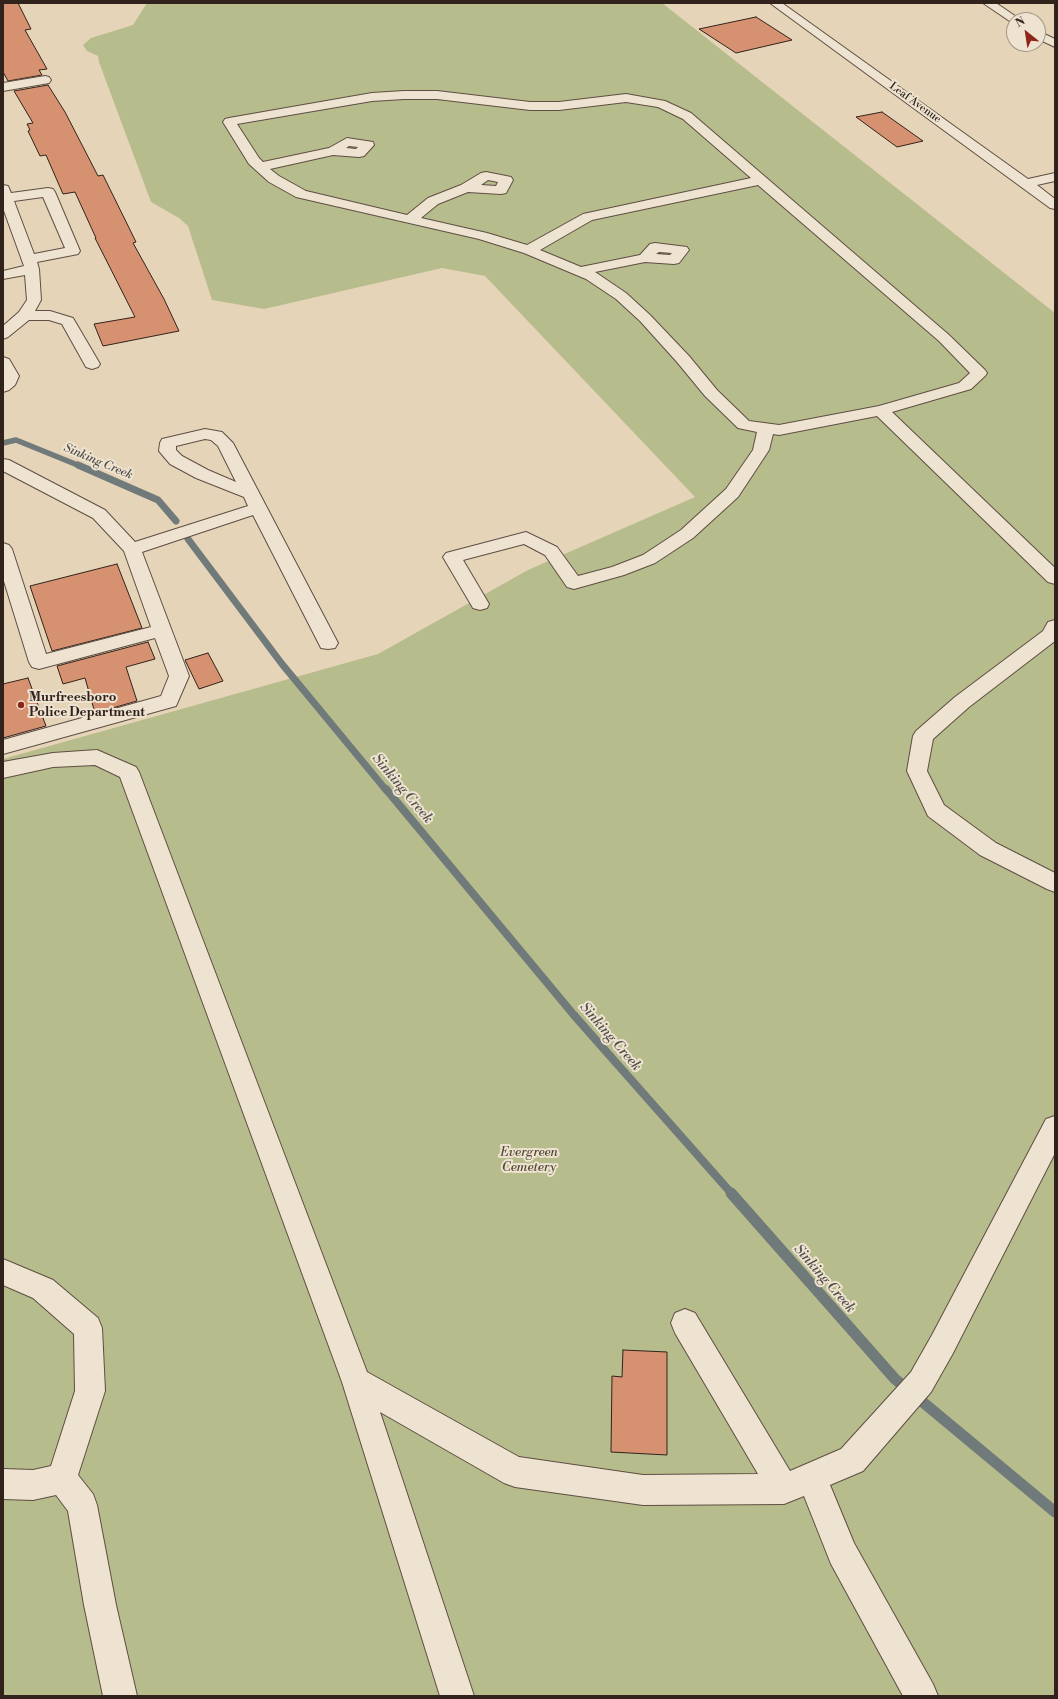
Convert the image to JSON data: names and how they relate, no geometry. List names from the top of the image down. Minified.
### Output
{"streets":{"street":["Leaf Avenue"]},"water":["Sinking Creek"],"parks":["Evergreen Cemetery"],"places":["Murfreesboro Police Department"],"north":"top left"}
